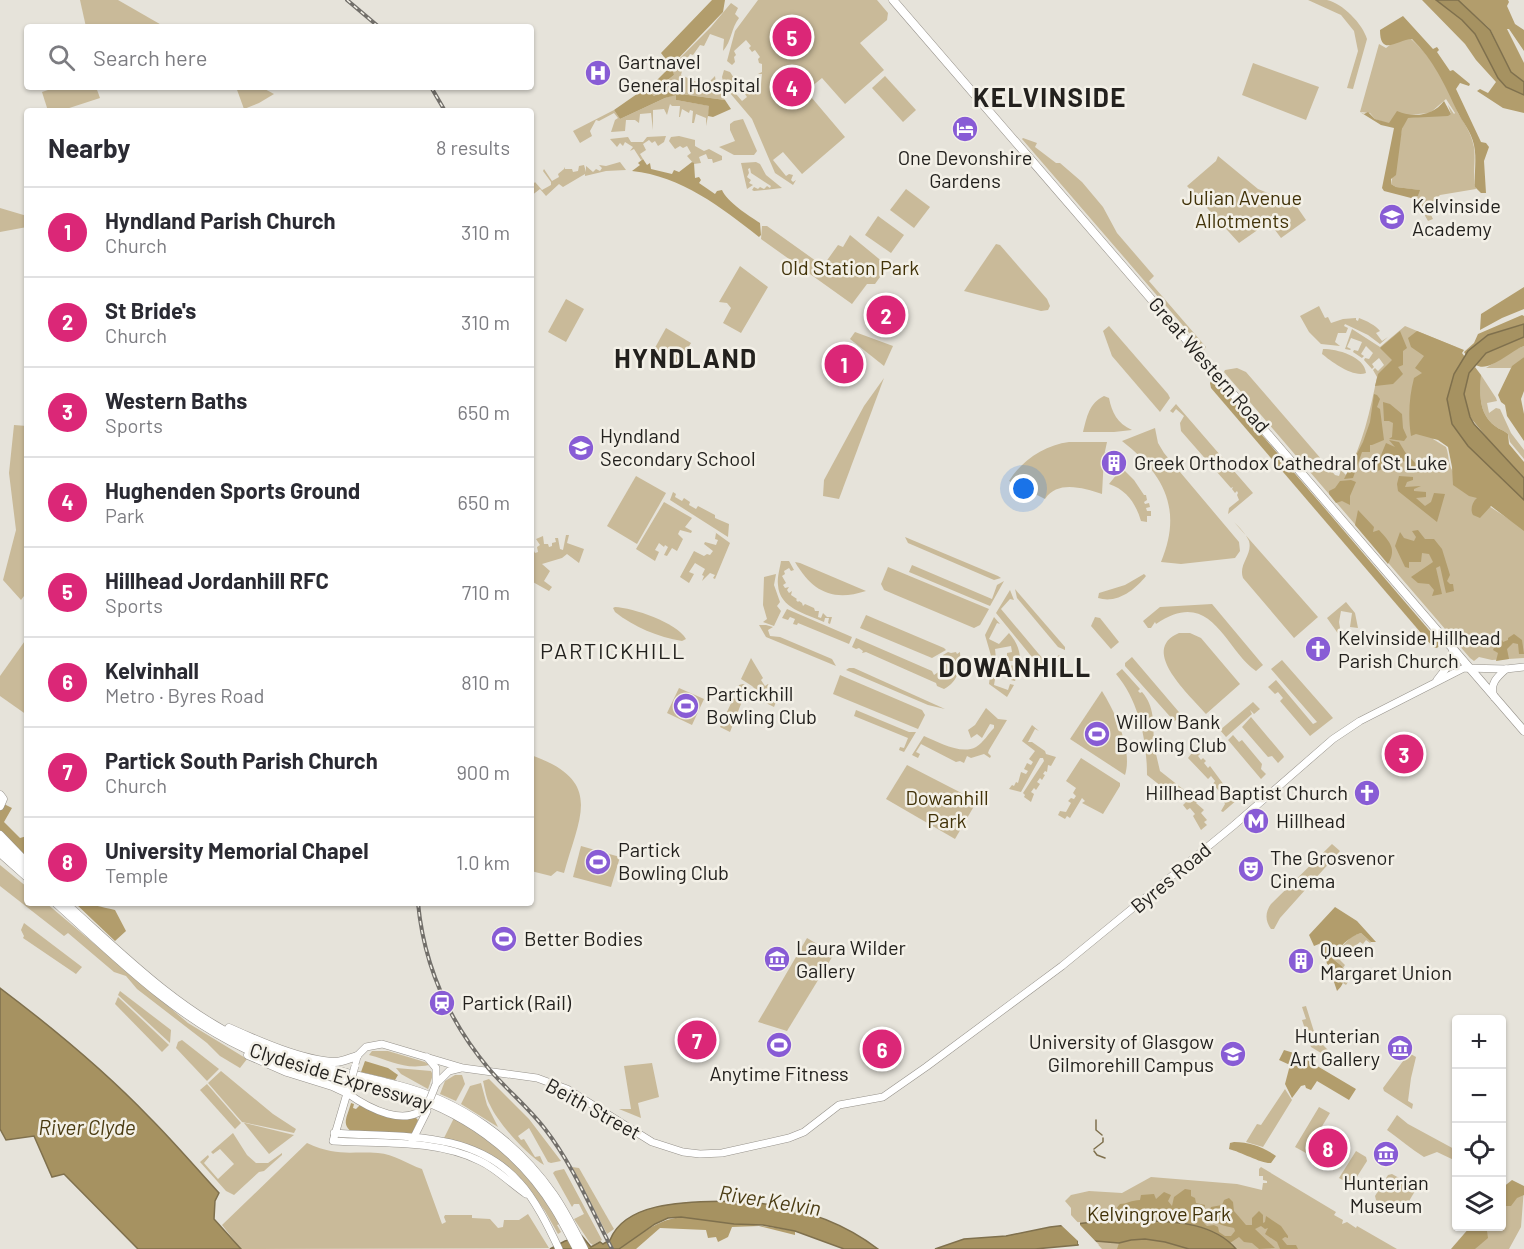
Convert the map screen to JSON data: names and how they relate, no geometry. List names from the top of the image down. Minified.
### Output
{"streets":{"main road":["Great Western Road","Byres Road","Clydeside Expressway","Beith Street"]},"crossings":[["Great Western Road","Byres Road"],["Byres Road","Beith Street"]],"districts":["KELVINSIDE","HYNDLAND","PARTICKHILL","DOWANHILL"],"water":["River Clyde","River Kelvin"],"parks":["Julian Avenue Allotments","Old Station Park","Dowanhill Park","Kelvingrove Park"],"places":{"hospital":["Gartnavel General Hospital"],"hotel":["One Devonshire Gardens"],"school or university":["Kelvinside Academy","Hyndland Secondary School","University of Glasgow Gilmorehill Campus"],"building":["Greek Orthodox Cathedral of St Luke","Queen Margaret Union"],"church":["Kelvinside Hillhead Parish Church","Hillhead Baptist Church"],"sports":["Partickhill Bowling Club","Willow Bank Bowling Club","Partick Bowling Club","Better Bodies","Anytime Fitness"],"metro station":["Hillhead"],"theatre":["The Grosvenor Cinema"],"museum":["Laura Wilder Gallery","Hunterian Art Gallery","Hunterian Museum"],"station":["Partick (Rail)"]},"page":{"pins":["5","4","2","1","3","7","6","8"],"search":"Search here","heading":["Nearby","8 results"],"list":[{"mark":"1","name":"Hyndland Parish Church","note":"Church","value":"310 m"},{"mark":"2","name":"St Bride's","note":"Church","value":"310 m"},{"mark":"3","name":"Western Baths","note":"Sports","value":"650 m"},{"mark":"4","name":"Hughenden Sports Ground","note":"Park","value":"650 m"},{"mark":"5","name":"Hillhead Jordanhill RFC","note":"Sports","value":"710 m"},{"mark":"6","name":"Kelvinhall","note":"Metro · Byres Road","value":"810 m"},{"mark":"7","name":"Partick South Parish Church","note":"Church","value":"900 m"},{"mark":"8","name":"University Memorial Chapel","note":"Temple","value":"1.0 km"}],"map_buttons":["+","−"]}}
